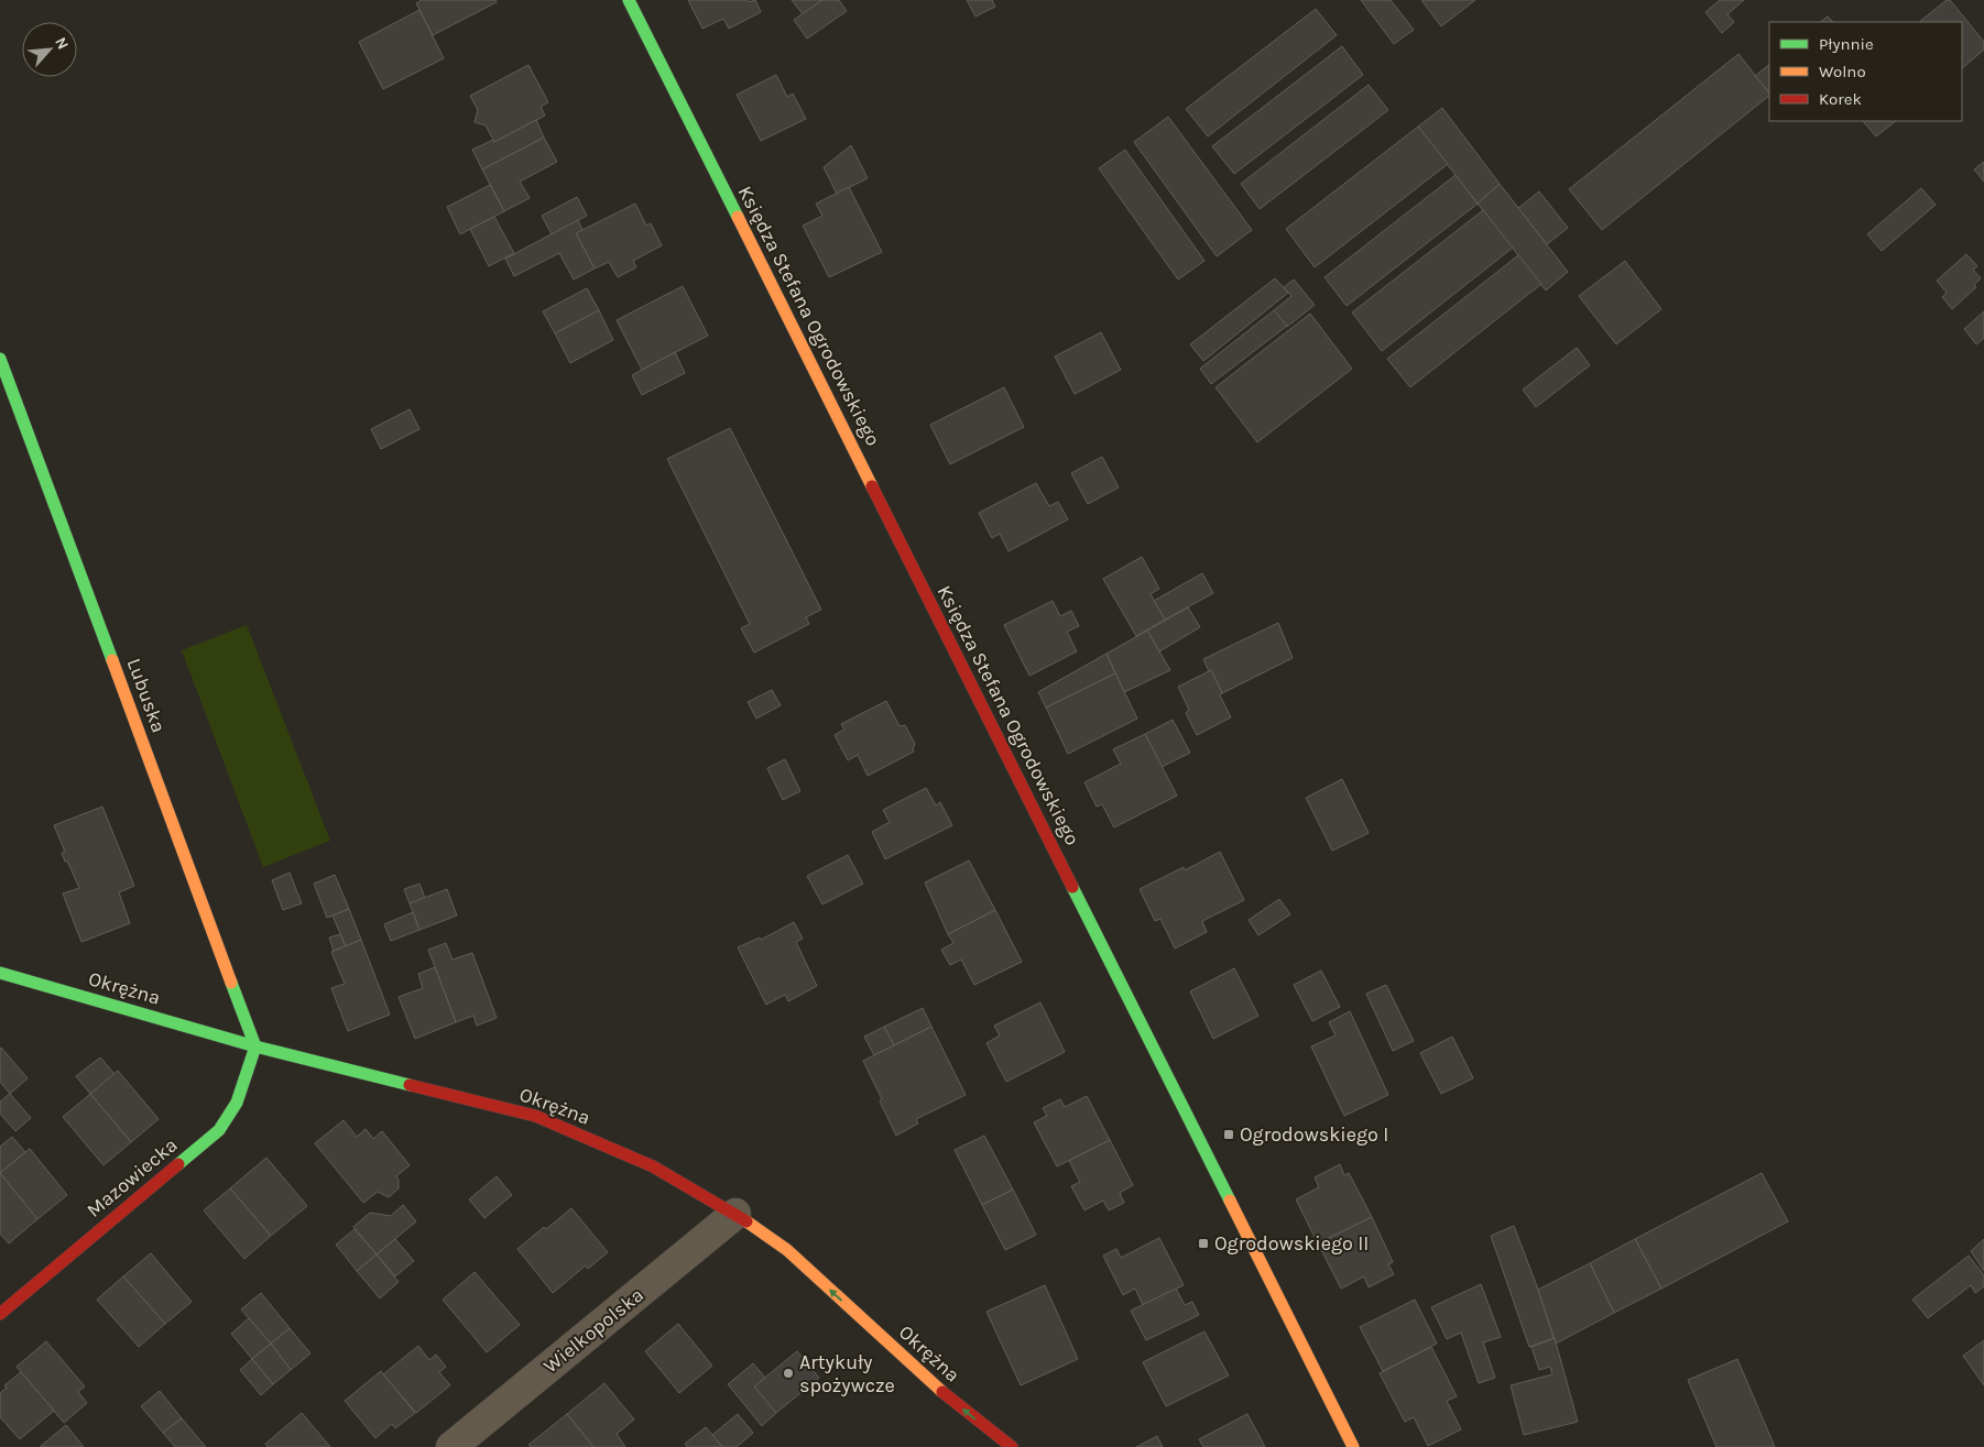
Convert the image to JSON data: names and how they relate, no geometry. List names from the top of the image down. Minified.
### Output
{"streets":{"street":["Księdza Stefana Ogrodowskiego","Lubuska","Okrężna","Mazowiecka","Wielkopolska"]},"crossings":[["Lubuska","Okrężna"],["Lubuska","Mazowiecka"],["Okrężna","Mazowiecka"],["Okrężna","Wielkopolska"]],"places":{"transit":["Ogrodowskiego I","Ogrodowskiego II"],"other":["Artykuły spożywcze"]},"legend":["Płynnie","Wolno","Korek"],"north":"top right"}
